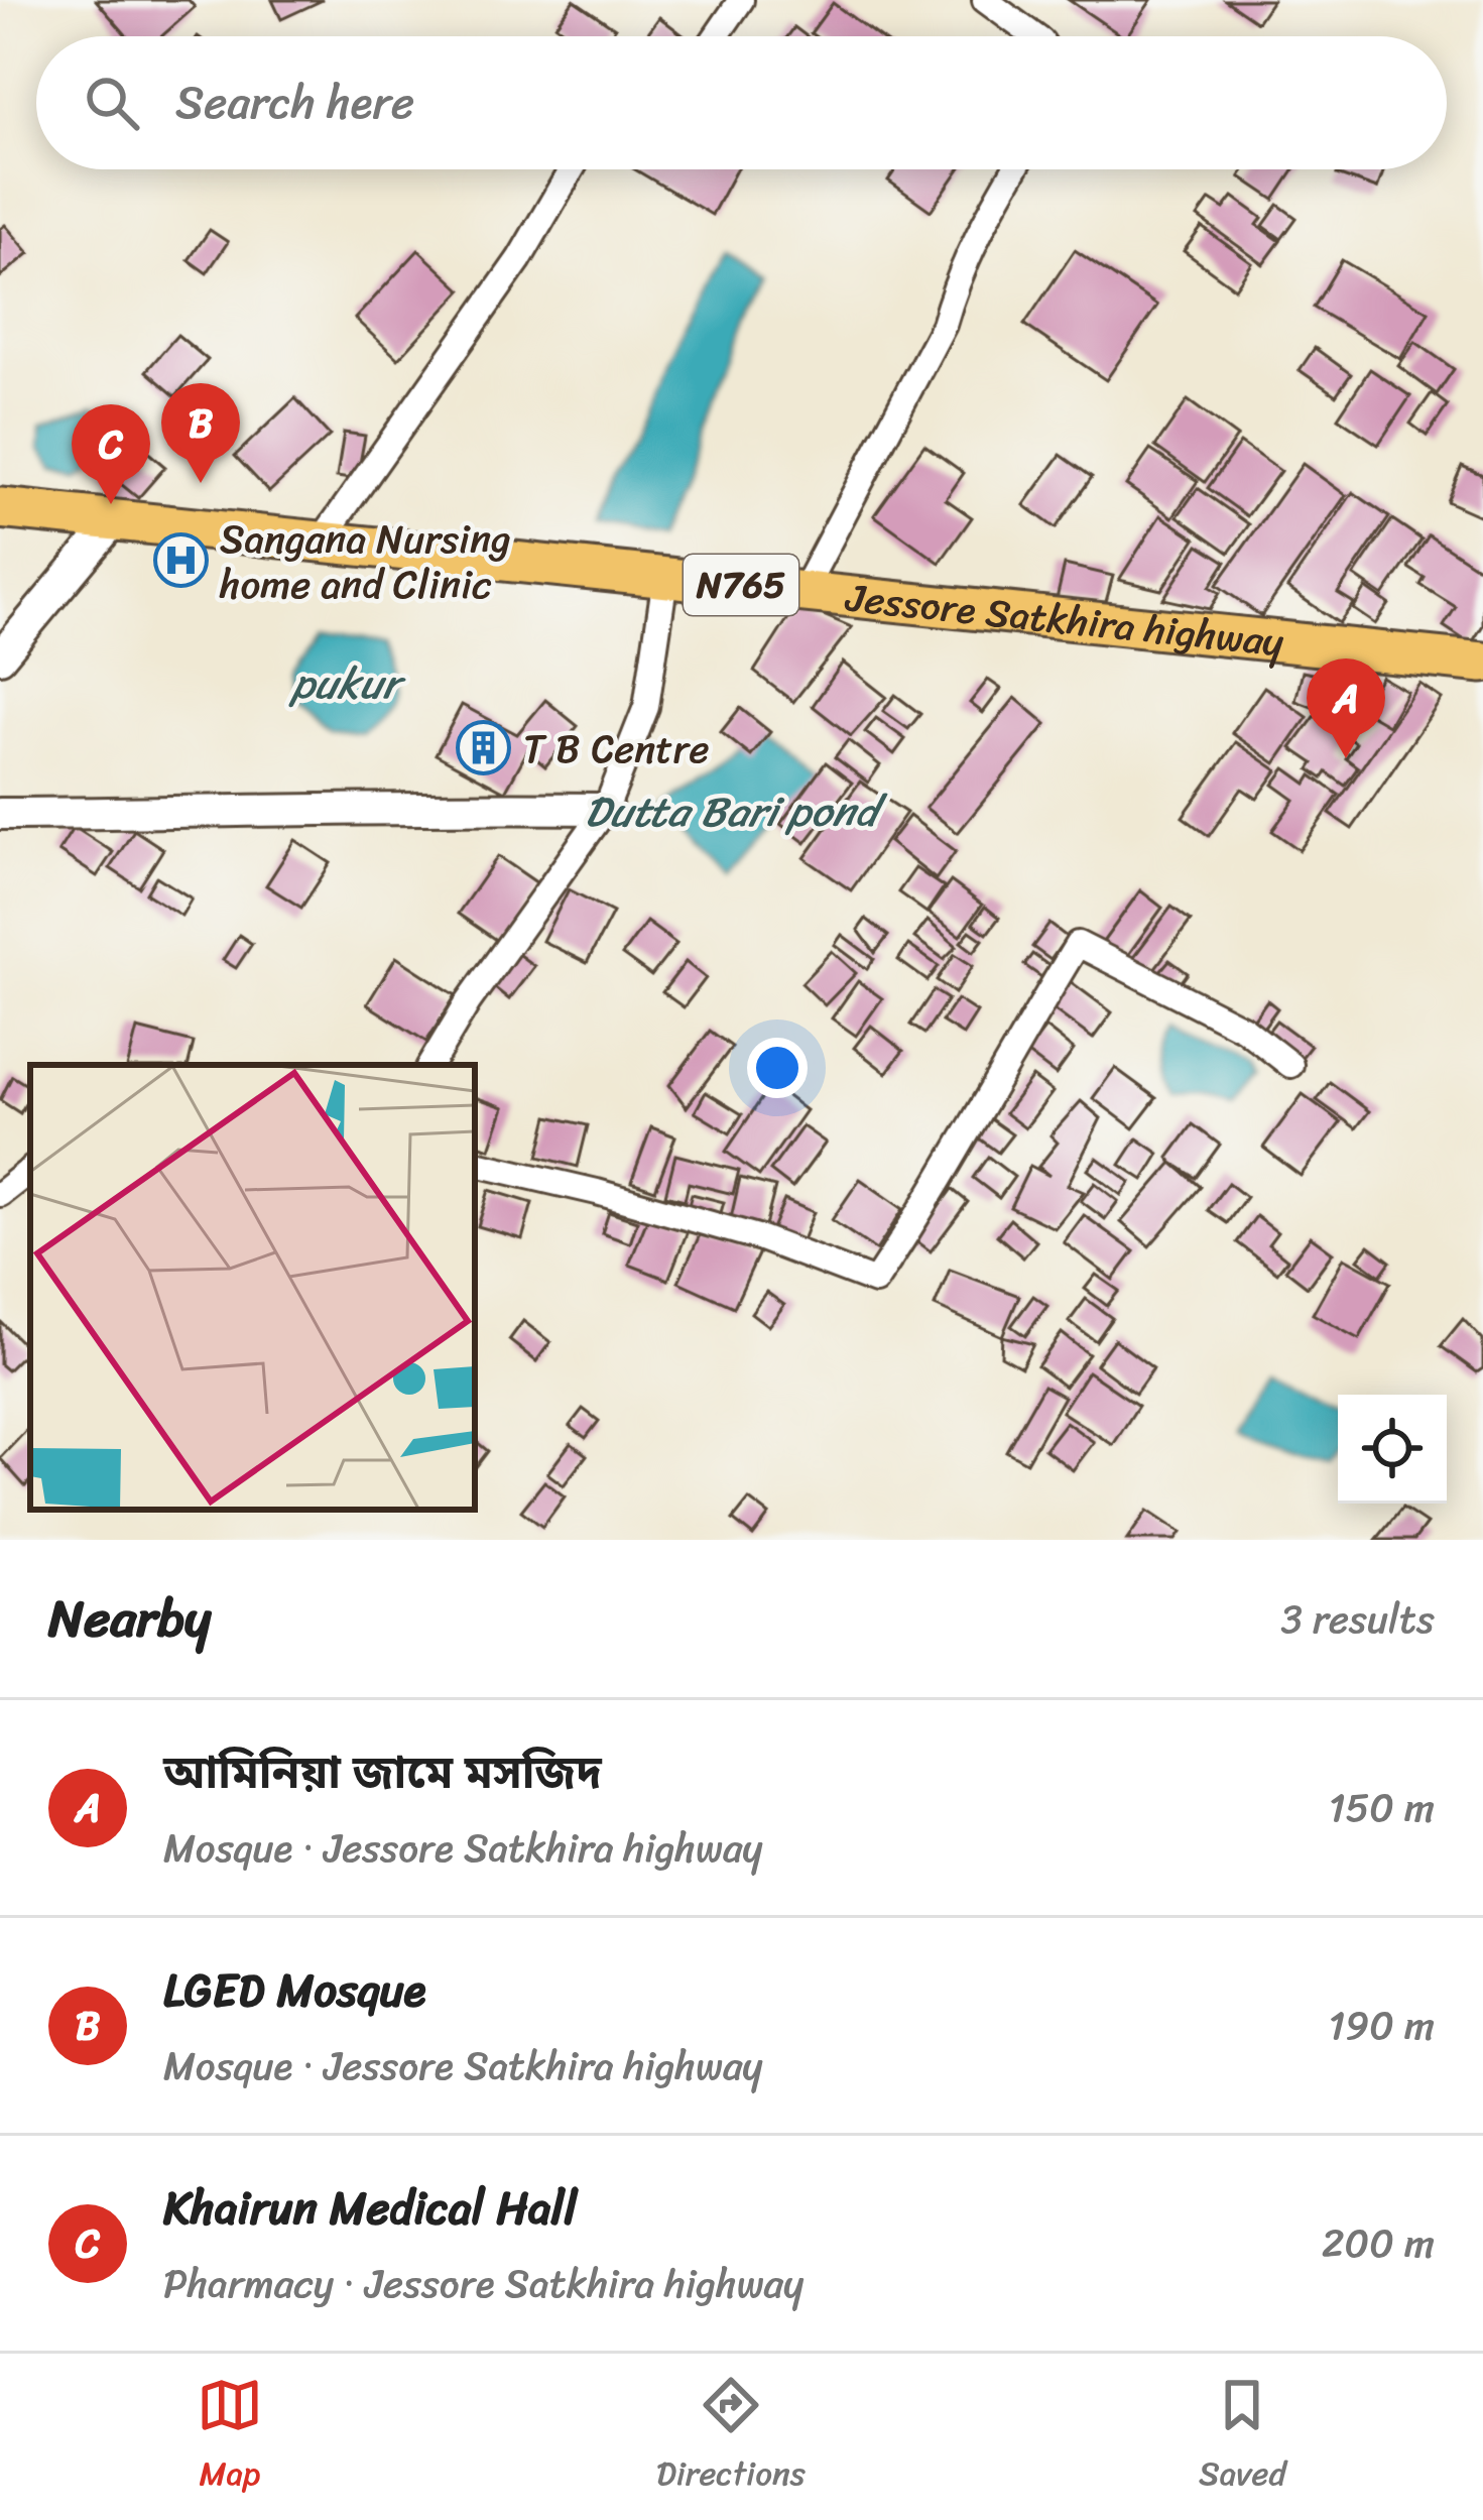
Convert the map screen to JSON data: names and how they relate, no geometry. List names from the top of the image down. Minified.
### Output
{"streets":{"highway":["N765","Jessore Satkhira highway"]},"water":["pukur","Dutta Bari pond"],"places":{"hospital":["Sangana Nursing home and Clinic"],"building":["T B Centre"]},"page":{"search":"Search here","pins":["B","C","A"],"heading":["Nearby","3 results"],"list":[{"mark":"A","name":"আমিনিয়া জামে মসজিদ","note":"Mosque · Jessore Satkhira highway","value":"150 m"},{"mark":"B","name":"LGED Mosque","note":"Mosque · Jessore Satkhira highway","value":"190 m"},{"mark":"C","name":"Khairun Medical Hall","note":"Pharmacy · Jessore Satkhira highway","value":"200 m"}],"nav":["Map","Directions","Saved"]}}
